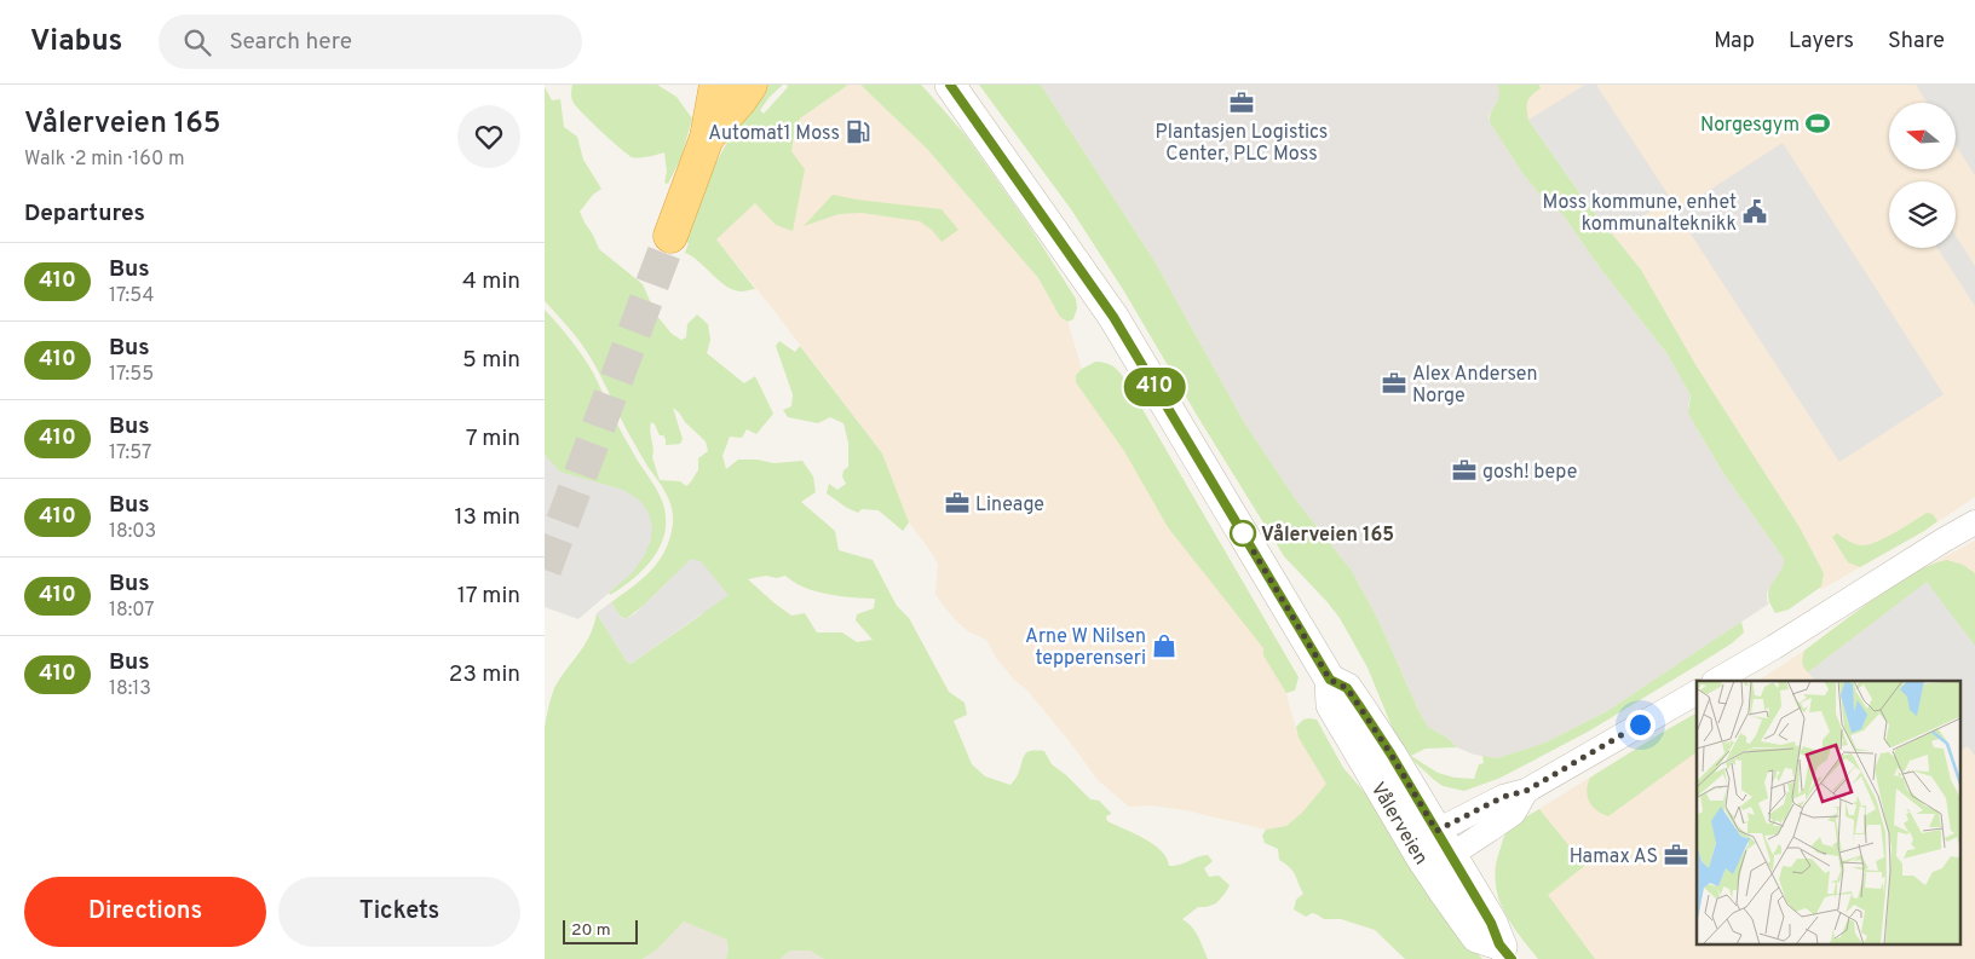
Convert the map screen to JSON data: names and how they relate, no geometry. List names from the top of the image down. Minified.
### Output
{"streets":{"street":["Vålerveien"]},"places":{"office":["Plantasjen Logistics Center, PLC Moss","Alex Andersen Norge","gosh! bepe","Lineage","Hamax AS"],"sports":["Norgesgym"],"fuel station":["Automat1 Moss"],"public building":["Moss kommune, enhet kommunalteknikk"],"other":["Vålerveien 165"],"shop":["Arne W Nilsen tepperenseri"]},"lines":["bus line 410"],"scale_bar":"20 m","north":"left","page":{"header":"Viabus","search":"Search here","nav":["Map","Layers","Share"],"heading":[["Vålerveien 165","Walk · 2 min · 160 m"],"Departures"],"on_map":"410","list":[{"mark":"410","name":"Bus","note":"17:54","value":"4 min"},{"mark":"410","name":"Bus","note":"17:55","value":"5 min"},{"mark":"410","name":"Bus","note":"17:57","value":"7 min"},{"mark":"410","name":"Bus","note":"18:03","value":"13 min"},{"mark":"410","name":"Bus","note":"18:07","value":"17 min"},{"mark":"410","name":"Bus","note":"18:13","value":"23 min"}],"buttons":["Directions","Tickets"],"scale":"20 m"}}
